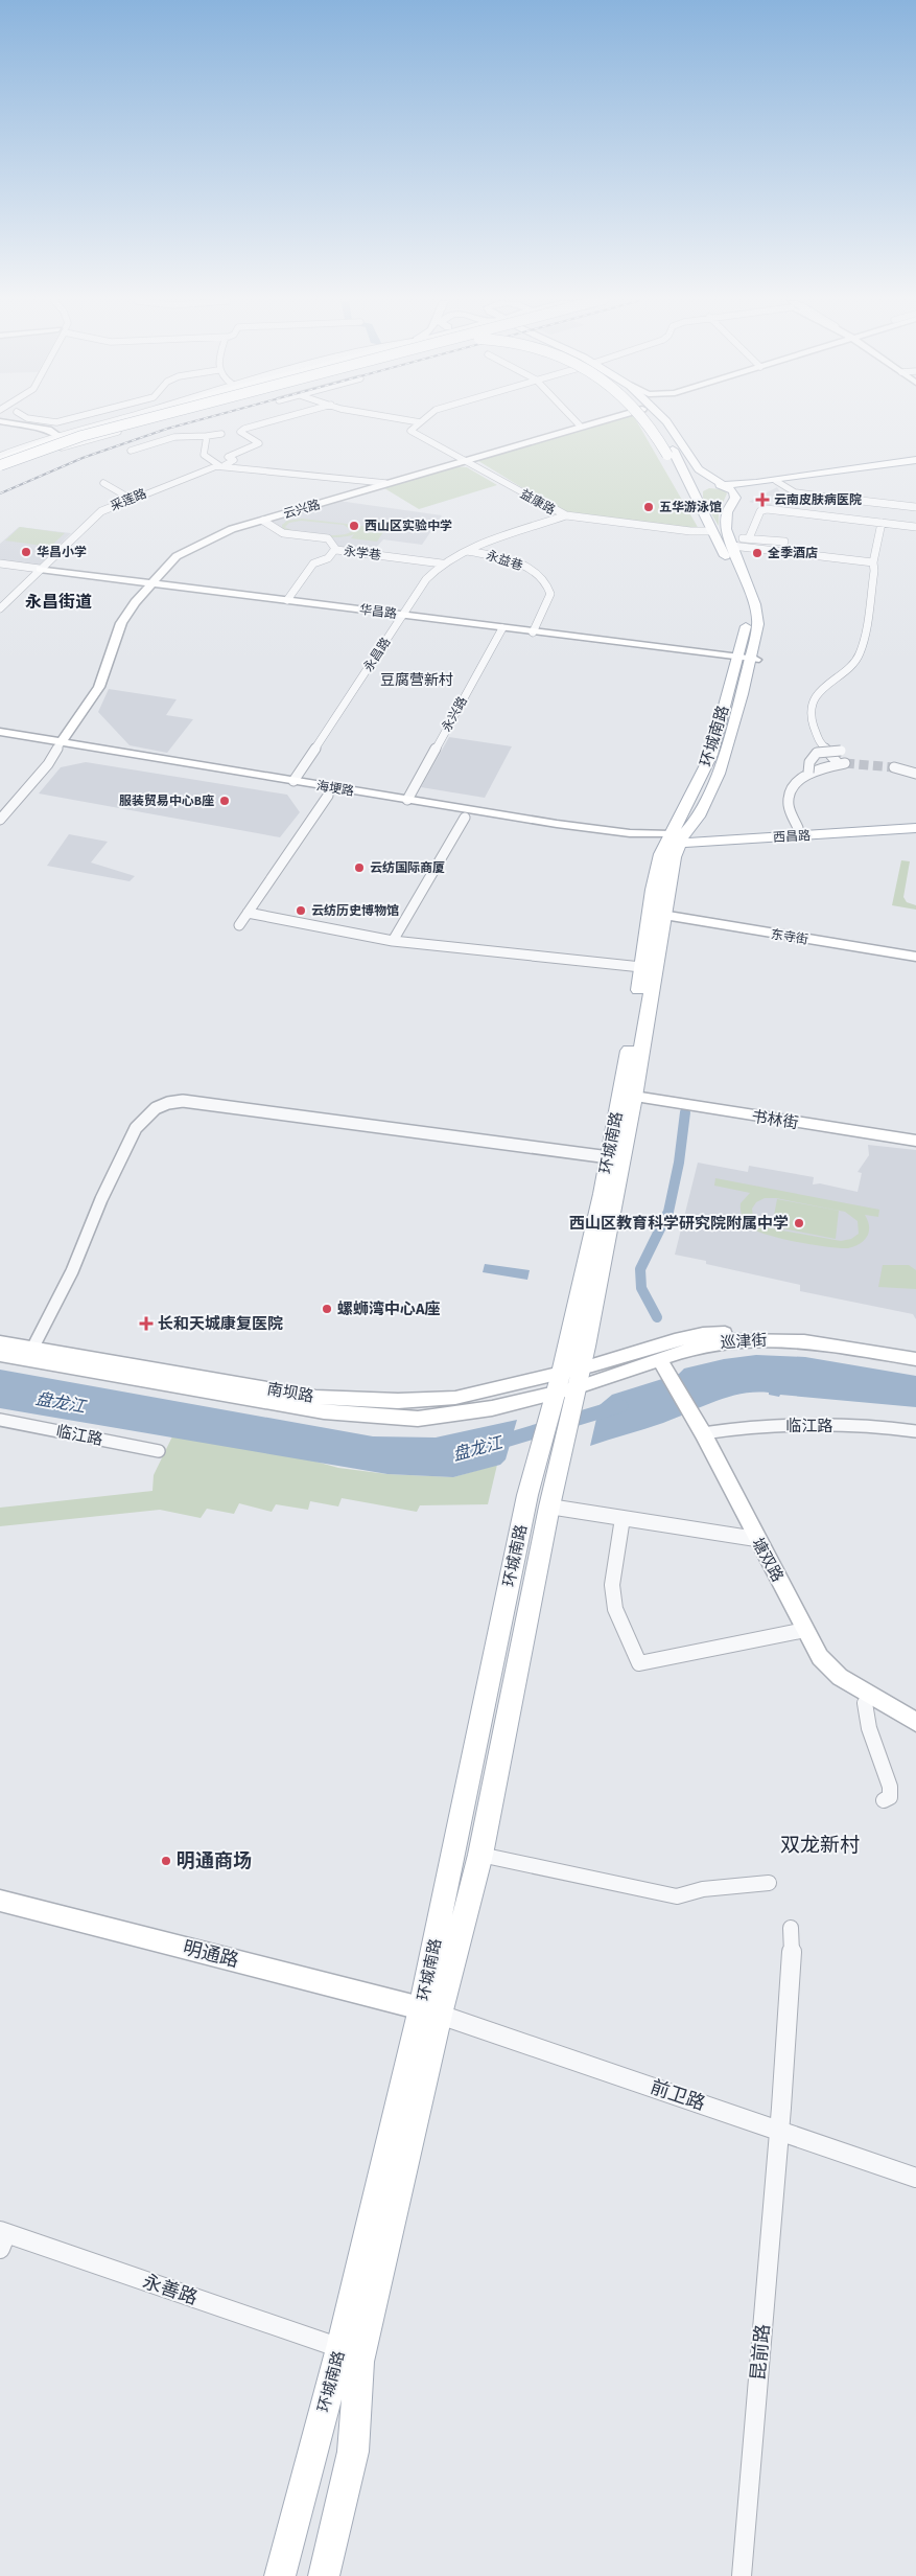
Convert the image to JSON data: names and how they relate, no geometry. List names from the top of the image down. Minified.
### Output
{"streets":{"main road":["云兴路","华昌路","环城南路","海埂路","西昌路","东寺街","书林街","巡津街","南坝路","塘双路","明通路"],"street":["采莲路","益康路","永学巷","永益巷","永昌路","永兴路","临江路","前卫路","永善路","昆前路"]},"crossings":[["采莲路","云兴路"],["采莲路","华昌路"],["益康路","云兴路"],["益康路","永昌路"],["云兴路","永学巷"],["云兴路","华昌路"],["云兴路","海埂路"],["永学巷","永昌路"],["永益巷","华昌路"],["永益巷","永昌路"],["华昌路","永昌路"],["华昌路","永兴路"],["华昌路","环城南路"],["永昌路","海埂路"],["永兴路","海埂路"],["环城南路","海埂路"],["环城南路","西昌路"],["环城南路","东寺街"],["环城南路","书林街"],["环城南路","巡津街"],["环城南路","南坝路"],["环城南路","明通路"],["环城南路","前卫路"],["环城南路","永善路"],["海埂路","西昌路"],["巡津街","南坝路"],["巡津街","塘双路"],["临江路","塘双路"],["明通路","前卫路"],["前卫路","昆前路"]],"districts":["永昌街道","豆腐营新村","双龙新村"],"water":["盘龙江"],"places":{"health":["云南皮肤病医院","长和天城康复医院"],"other":["五华游泳馆","西山区实验中学","华昌小学","全季酒店","服装贸易中心B座","云纺国际商厦","云纺历史博物馆","西山区教育科学研究院附属中学","螺蛳湾中心A座","明通商场"]}}
